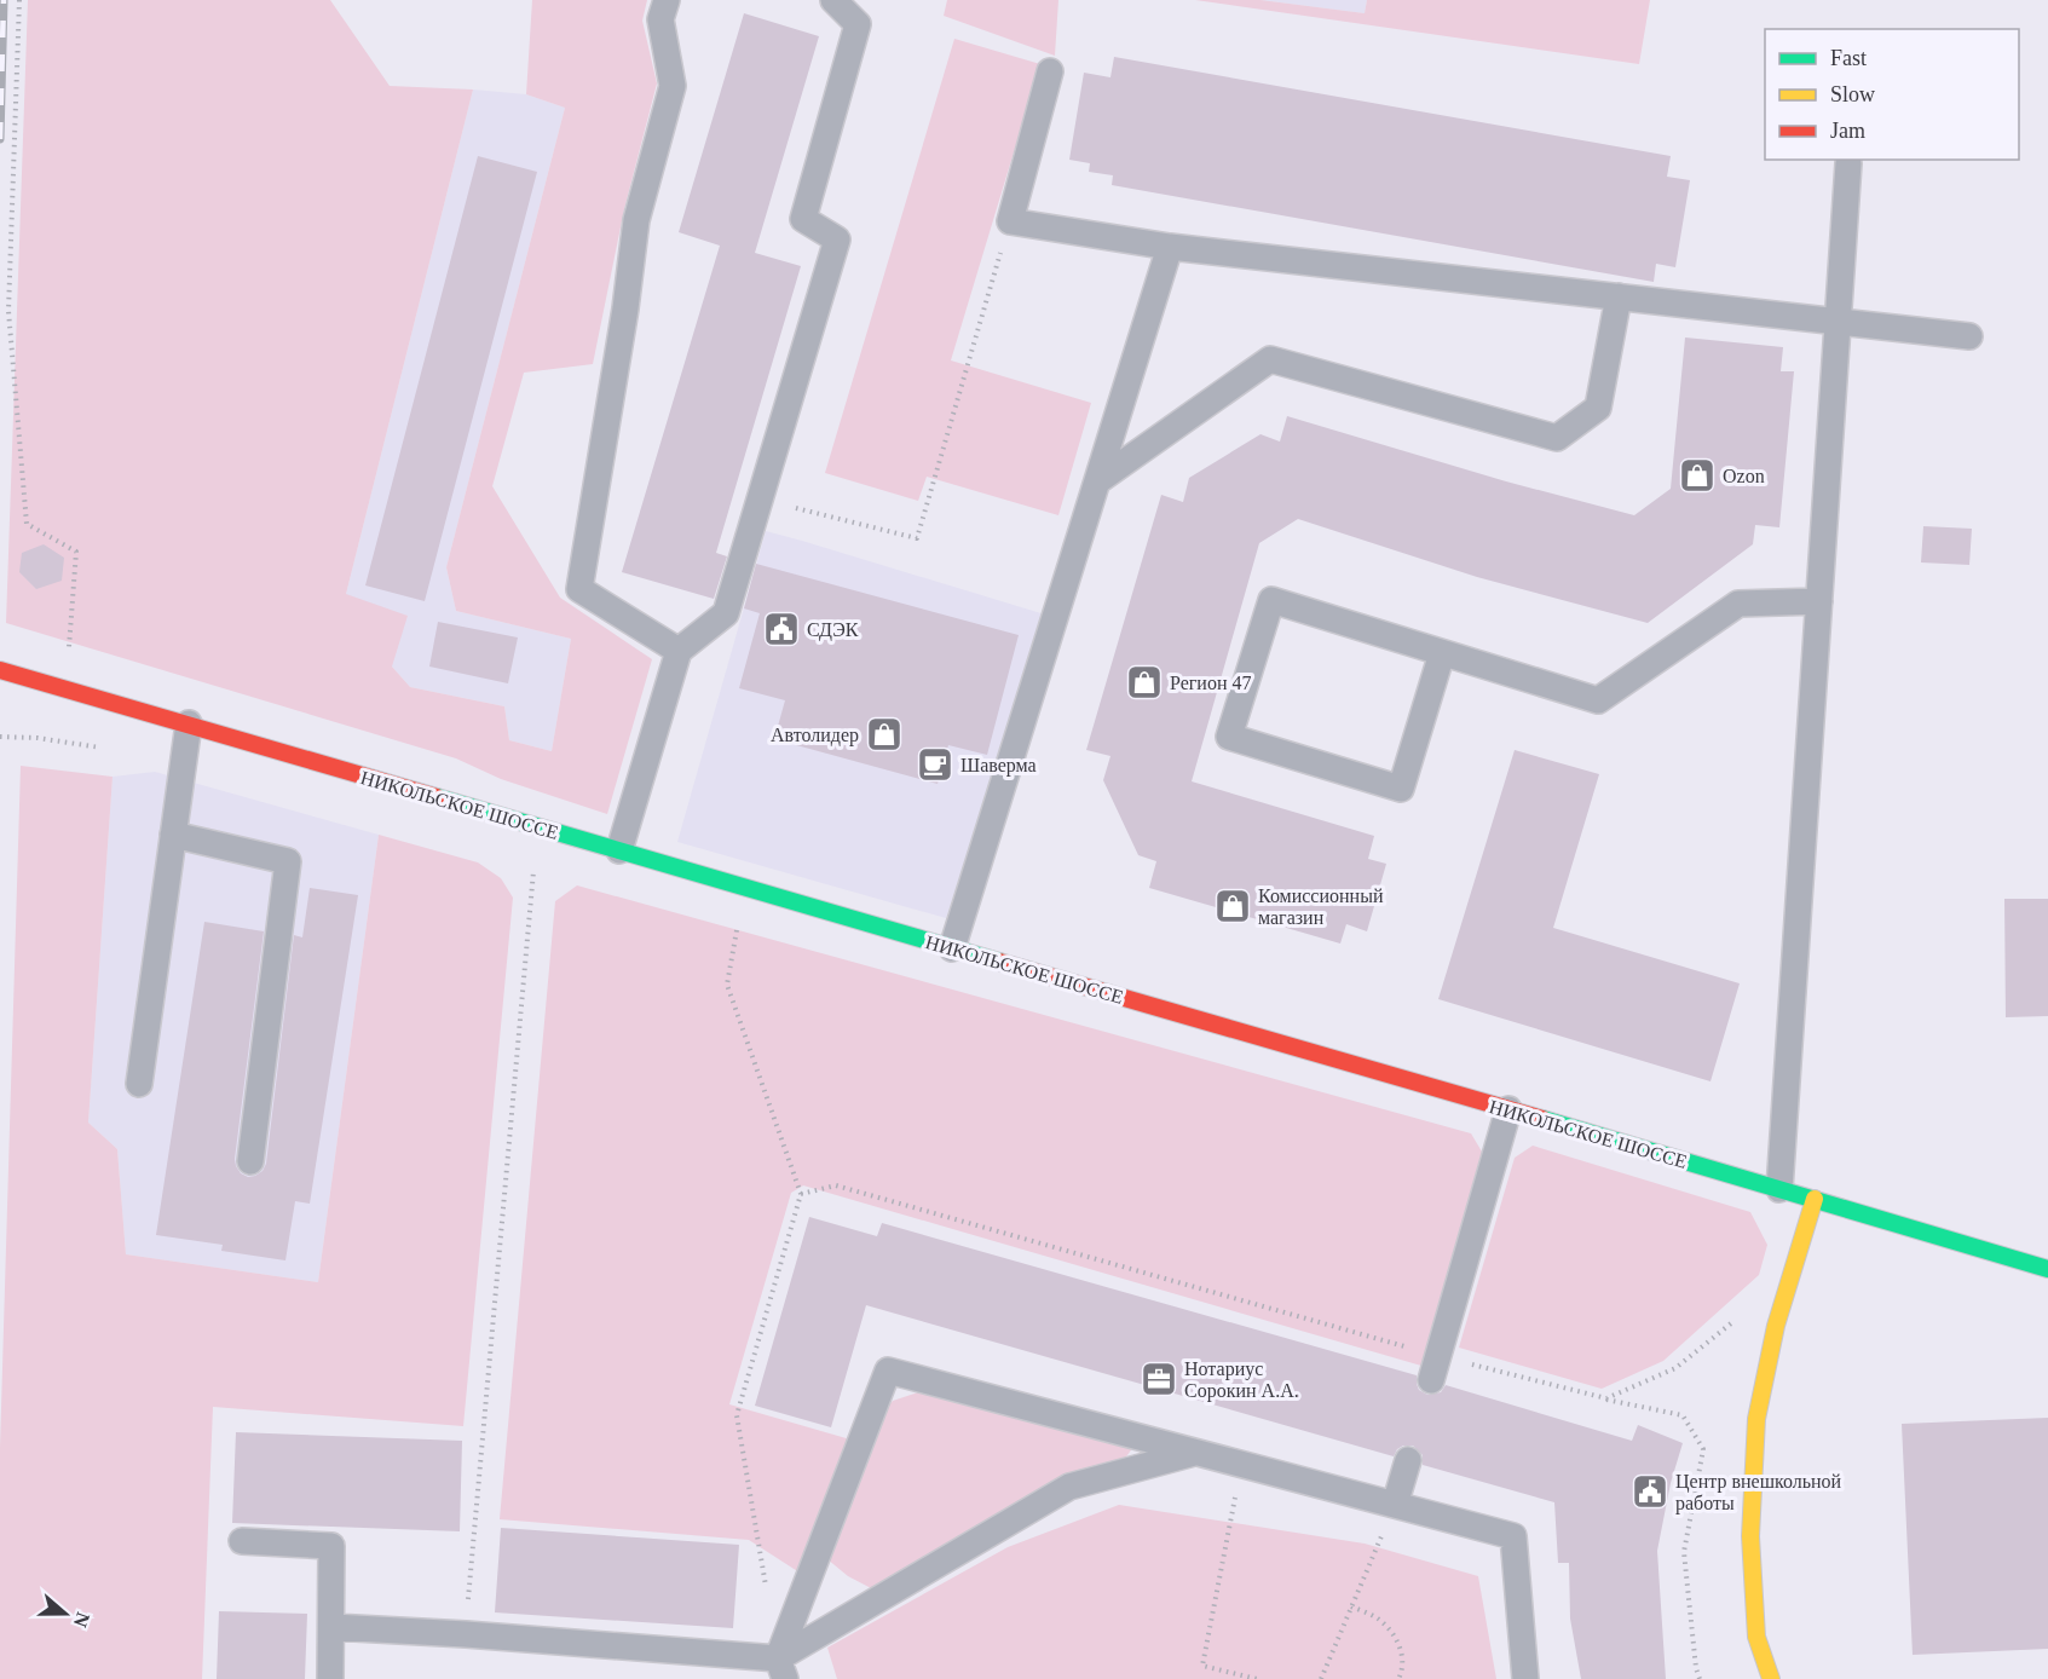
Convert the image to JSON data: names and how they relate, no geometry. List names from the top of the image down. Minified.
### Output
{"streets":{"main road":["НИКОЛЬСКОЕ ШОССЕ"]},"places":{"shop":["Ozon","Регион 47","Автолидер","Комиссионный магазин"],"public building":["СДЭК","Центр внешкольной работы"],"cafe":["Шаверма"],"office":["Нотариус Сорокин А.А."]},"legend":["Fast","Slow","Jam"],"north":"right"}
